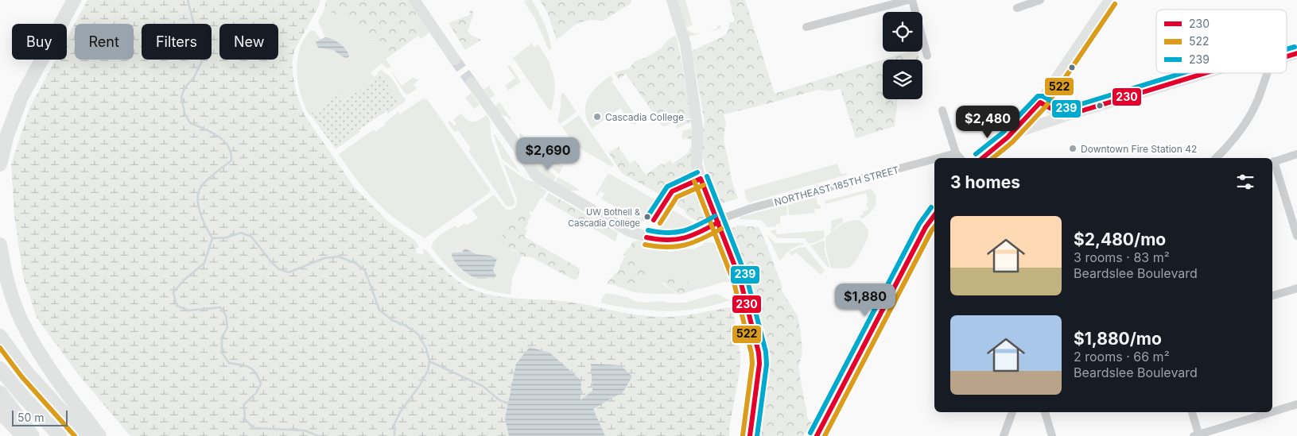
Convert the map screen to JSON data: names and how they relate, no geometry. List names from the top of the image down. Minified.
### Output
{"streets":{"street":["NORTHEAST 185TH STREET"]},"places":["Cascadia College","Downtown Fire Station 42","UW Bothell & Cascadia College"],"lines":["transit line 522","transit line 239","transit line 230"],"legend":["230","522","239"],"scale_bar":"50 m","page":{"chip":["Buy","Rent","Filters","New"],"price":["$2,480","$2,690","$1,880"],"heading":"3 homes","list":[{"name":"$2,480/mo","note":"3 rooms · 83 m² · Beardslee Boulevard"},{"name":"$1,880/mo","note":"2 rooms · 66 m² · Beardslee Boulevard"}],"scale":"50 m"}}
